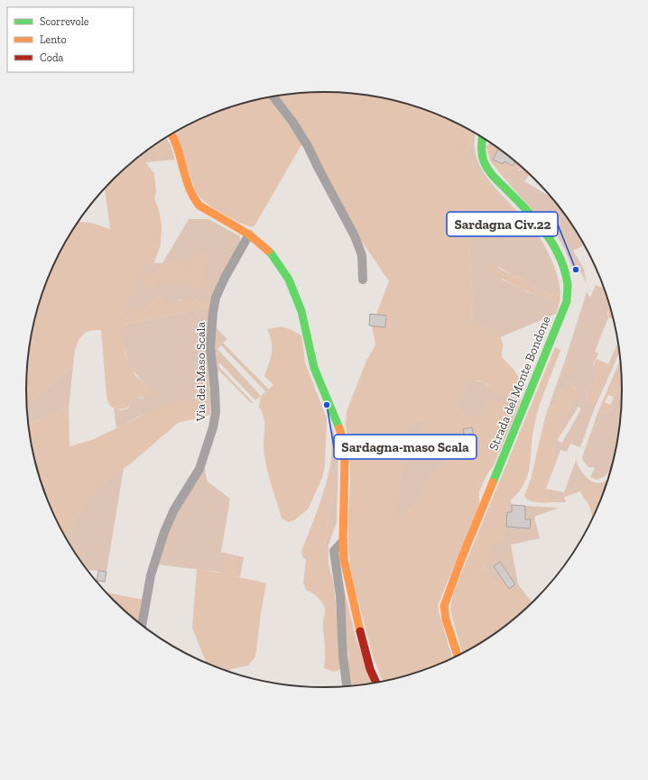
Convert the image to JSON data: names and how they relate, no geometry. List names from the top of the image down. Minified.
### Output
{"streets":{"street":["Via del Maso Scala","Strada del Monte Bondone"]},"places":["Sardagna Civ.22","Sardagna-maso Scala"],"legend":["Scorrevole","Lento","Coda"]}
